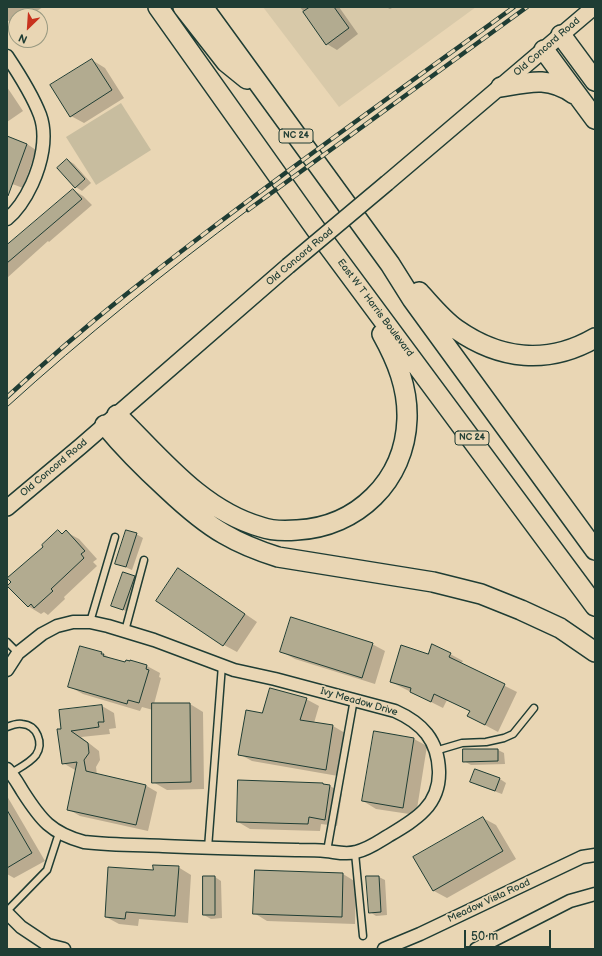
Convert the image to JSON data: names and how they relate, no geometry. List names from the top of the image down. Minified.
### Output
{"streets":{"main road":["NC 24","East W T Harris Boulevard"],"street":["Old Concord Road","Ivy Meadow Drive","Meadow Vista Road"]},"scale_bar":"50 m","north":"bottom left"}
